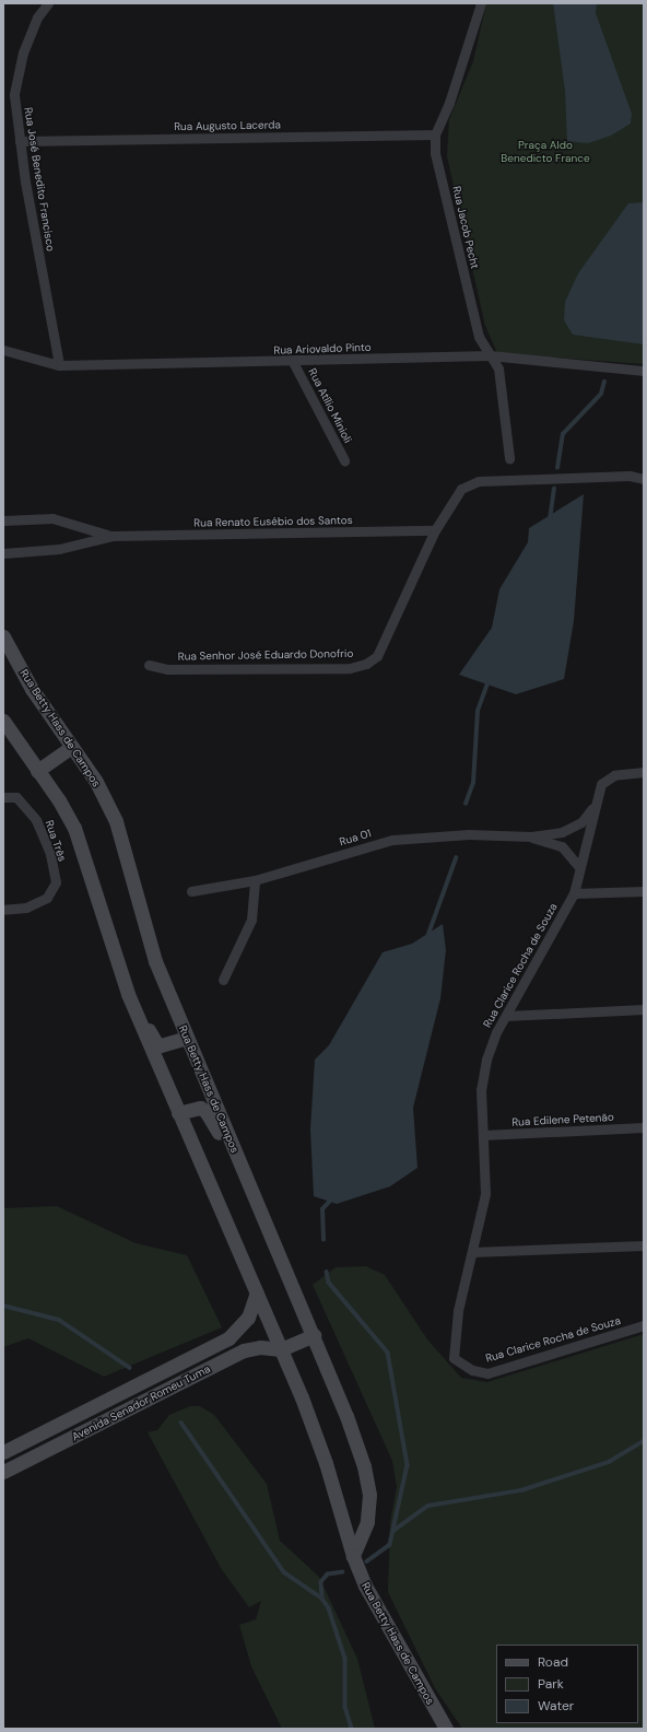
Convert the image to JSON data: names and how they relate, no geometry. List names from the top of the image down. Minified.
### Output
{"streets":{"street":["Rua Augusto Lacerda","Rua José Benedito Francisco","Rua Jacob Pecht","Rua Ariovaldo Pinto","Rua Atílio Minioli","Rua Renato Eusébio dos Santos","Rua Senhor José Eduardo Donofrio","Rua Betty Hass de Campos","Rua 01","Rua Três","Rua Clarice Rocha de Souza","Rua Edilene Petenão","Avenida Senador Romeu Tuma"]},"crossings":[["Rua Augusto Lacerda","Rua José Benedito Francisco"],["Rua Augusto Lacerda","Rua Jacob Pecht"],["Rua José Benedito Francisco","Rua Ariovaldo Pinto"],["Rua Jacob Pecht","Rua Ariovaldo Pinto"],["Rua Ariovaldo Pinto","Rua Atílio Minioli"],["Rua Renato Eusébio dos Santos","Rua Senhor José Eduardo Donofrio"],["Rua Betty Hass de Campos","Avenida Senador Romeu Tuma"],["Rua 01","Rua Clarice Rocha de Souza"],["Rua Clarice Rocha de Souza","Rua Edilene Petenão"]],"parks":["Praça Aldo Benedicto France"],"legend":["Road","Park","Water"]}
